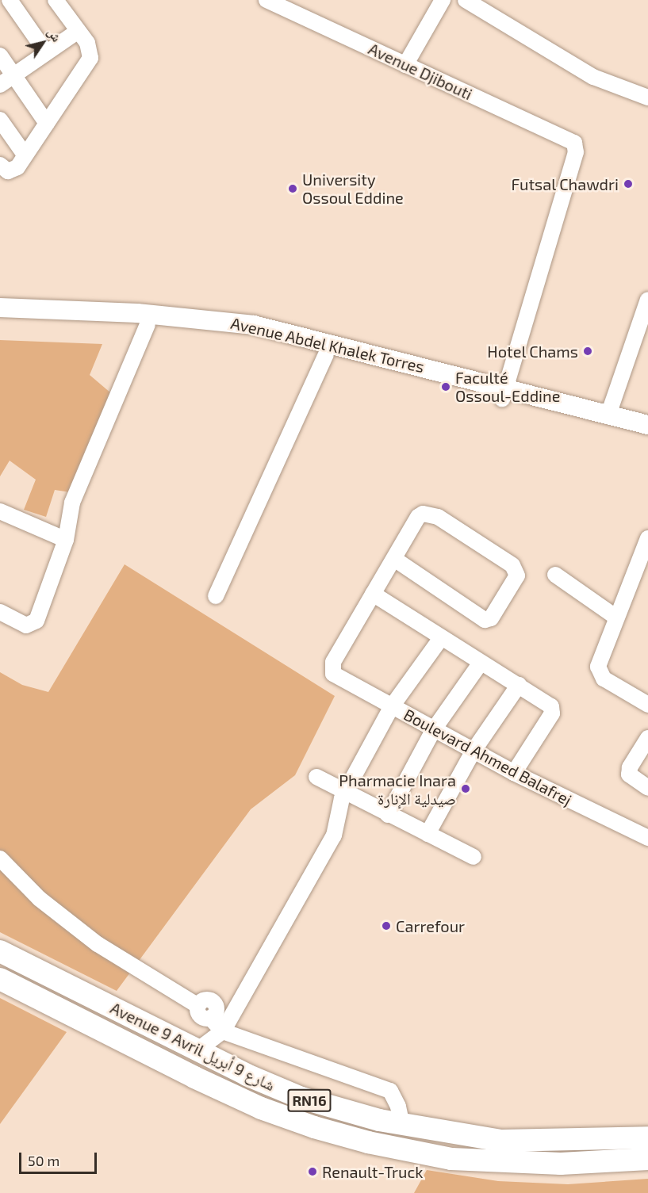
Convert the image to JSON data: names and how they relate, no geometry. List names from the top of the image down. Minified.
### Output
{"streets":{"highway":["Avenue 9 Avril شارع 9 أبريل","RN16"],"main road":["Avenue Abdel Khalek Torres"],"street":["Avenue Djibouti","Boulevard Ahmed Balafrej"]},"crossings":[["Avenue Djibouti","Avenue Abdel Khalek Torres"]],"places":["Futsal Chawdri","University Ossoul Eddine","Hotel Chams","Faculté Ossoul-Eddine","Pharmacie Inara صيدلية الإنارة","Carrefour","Renault-Truck"],"scale_bar":"50 m","north":"top right"}
